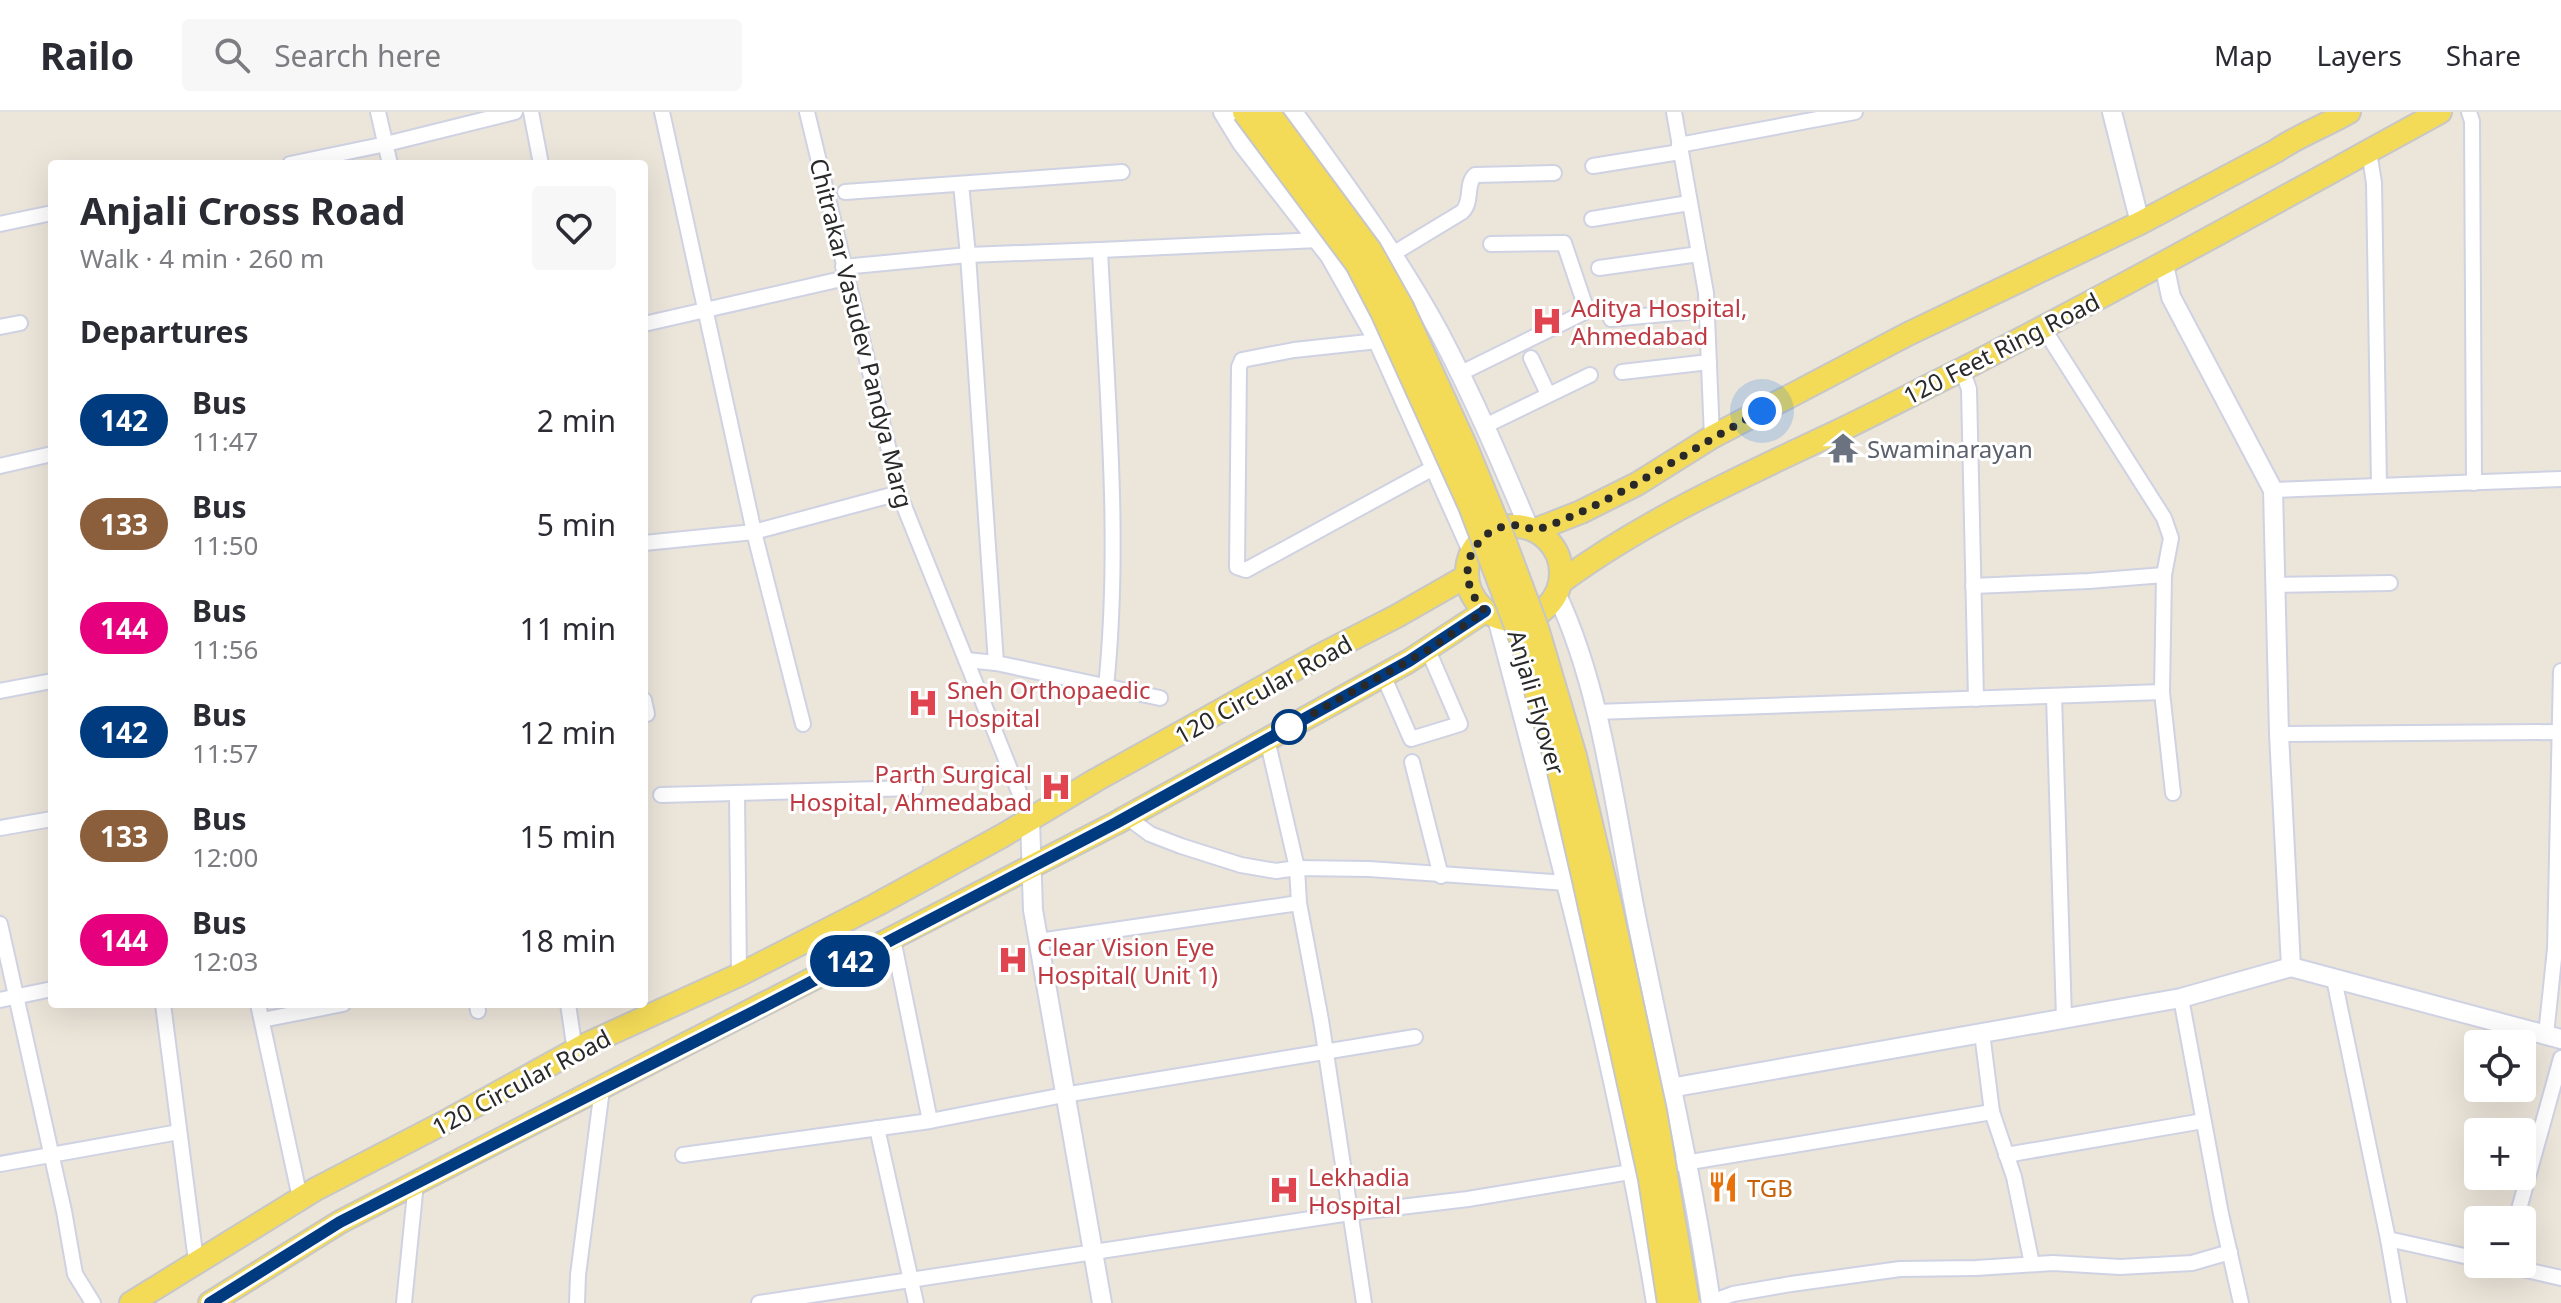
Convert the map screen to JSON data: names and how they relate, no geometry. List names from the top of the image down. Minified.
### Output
{"streets":{"main road":["120 Feet Ring Road","120 Circular Road","Anjali Flyover"],"street":["Chitrakar Vasudev Pandya Marg"]},"crossings":[["Chitrakar Vasudev Pandya Marg","120 Circular Road"],["120 Feet Ring Road","120 Circular Road"]],"places":{"hospital":["Aditya Hospital, Ahmedabad","Sneh Orthopaedic Hospital","Parth Surgical Hospital, Ahmedabad","Clear Vision Eye Hospital( Unit 1)","Lekhadia Hospital"],"temple":["Swaminarayan"],"restaurant":["TGB"]},"lines":["bus line 142"],"page":{"header":"Railo","search":"Search here","nav":["Map","Layers","Share"],"on_map":"142","heading":[["Anjali Cross Road","Walk · 4 min · 260 m"],"Departures"],"list":[{"mark":"142","name":"Bus","note":"11:47","value":"2 min"},{"mark":"133","name":"Bus","note":"11:50","value":"5 min"},{"mark":"144","name":"Bus","note":"11:56","value":"11 min"},{"mark":"142","name":"Bus","note":"11:57","value":"12 min"},{"mark":"133","name":"Bus","note":"12:00","value":"15 min"},{"mark":"144","name":"Bus","note":"12:03","value":"18 min"}],"map_buttons":["+","−"]}}
